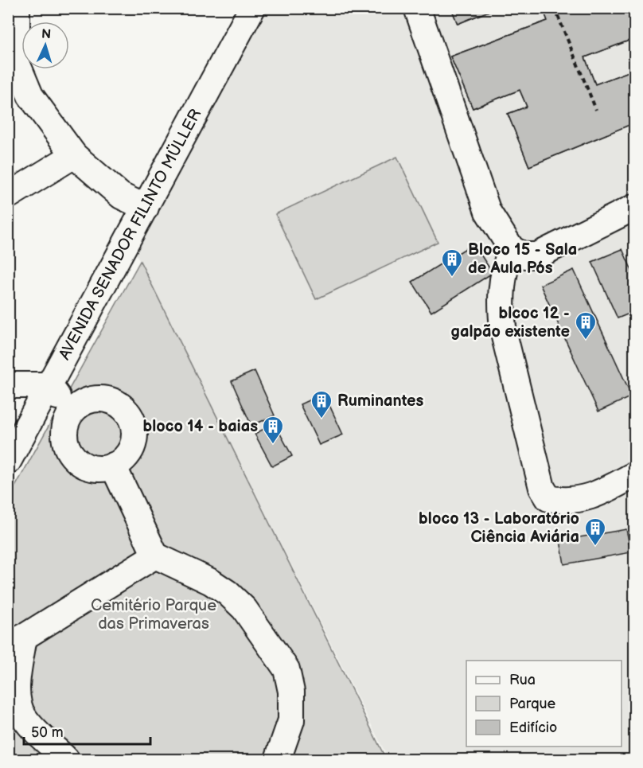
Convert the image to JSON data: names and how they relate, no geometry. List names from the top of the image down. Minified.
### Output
{"streets":{"street":["AVENIDA SENADOR FILINTO MÜLLER"]},"parks":["Cemitério Parque das Primaveras"],"places":{"building":["Bloco 15 - Sala de Aula Pós","blcoc 12 - galpão existente","Ruminantes","bloco 14 - baias","bloco 13 - Laboratório Ciência Aviária"]},"legend":["Rua","Parque","Edifício"],"scale_bar":"50 m","north":"top"}
